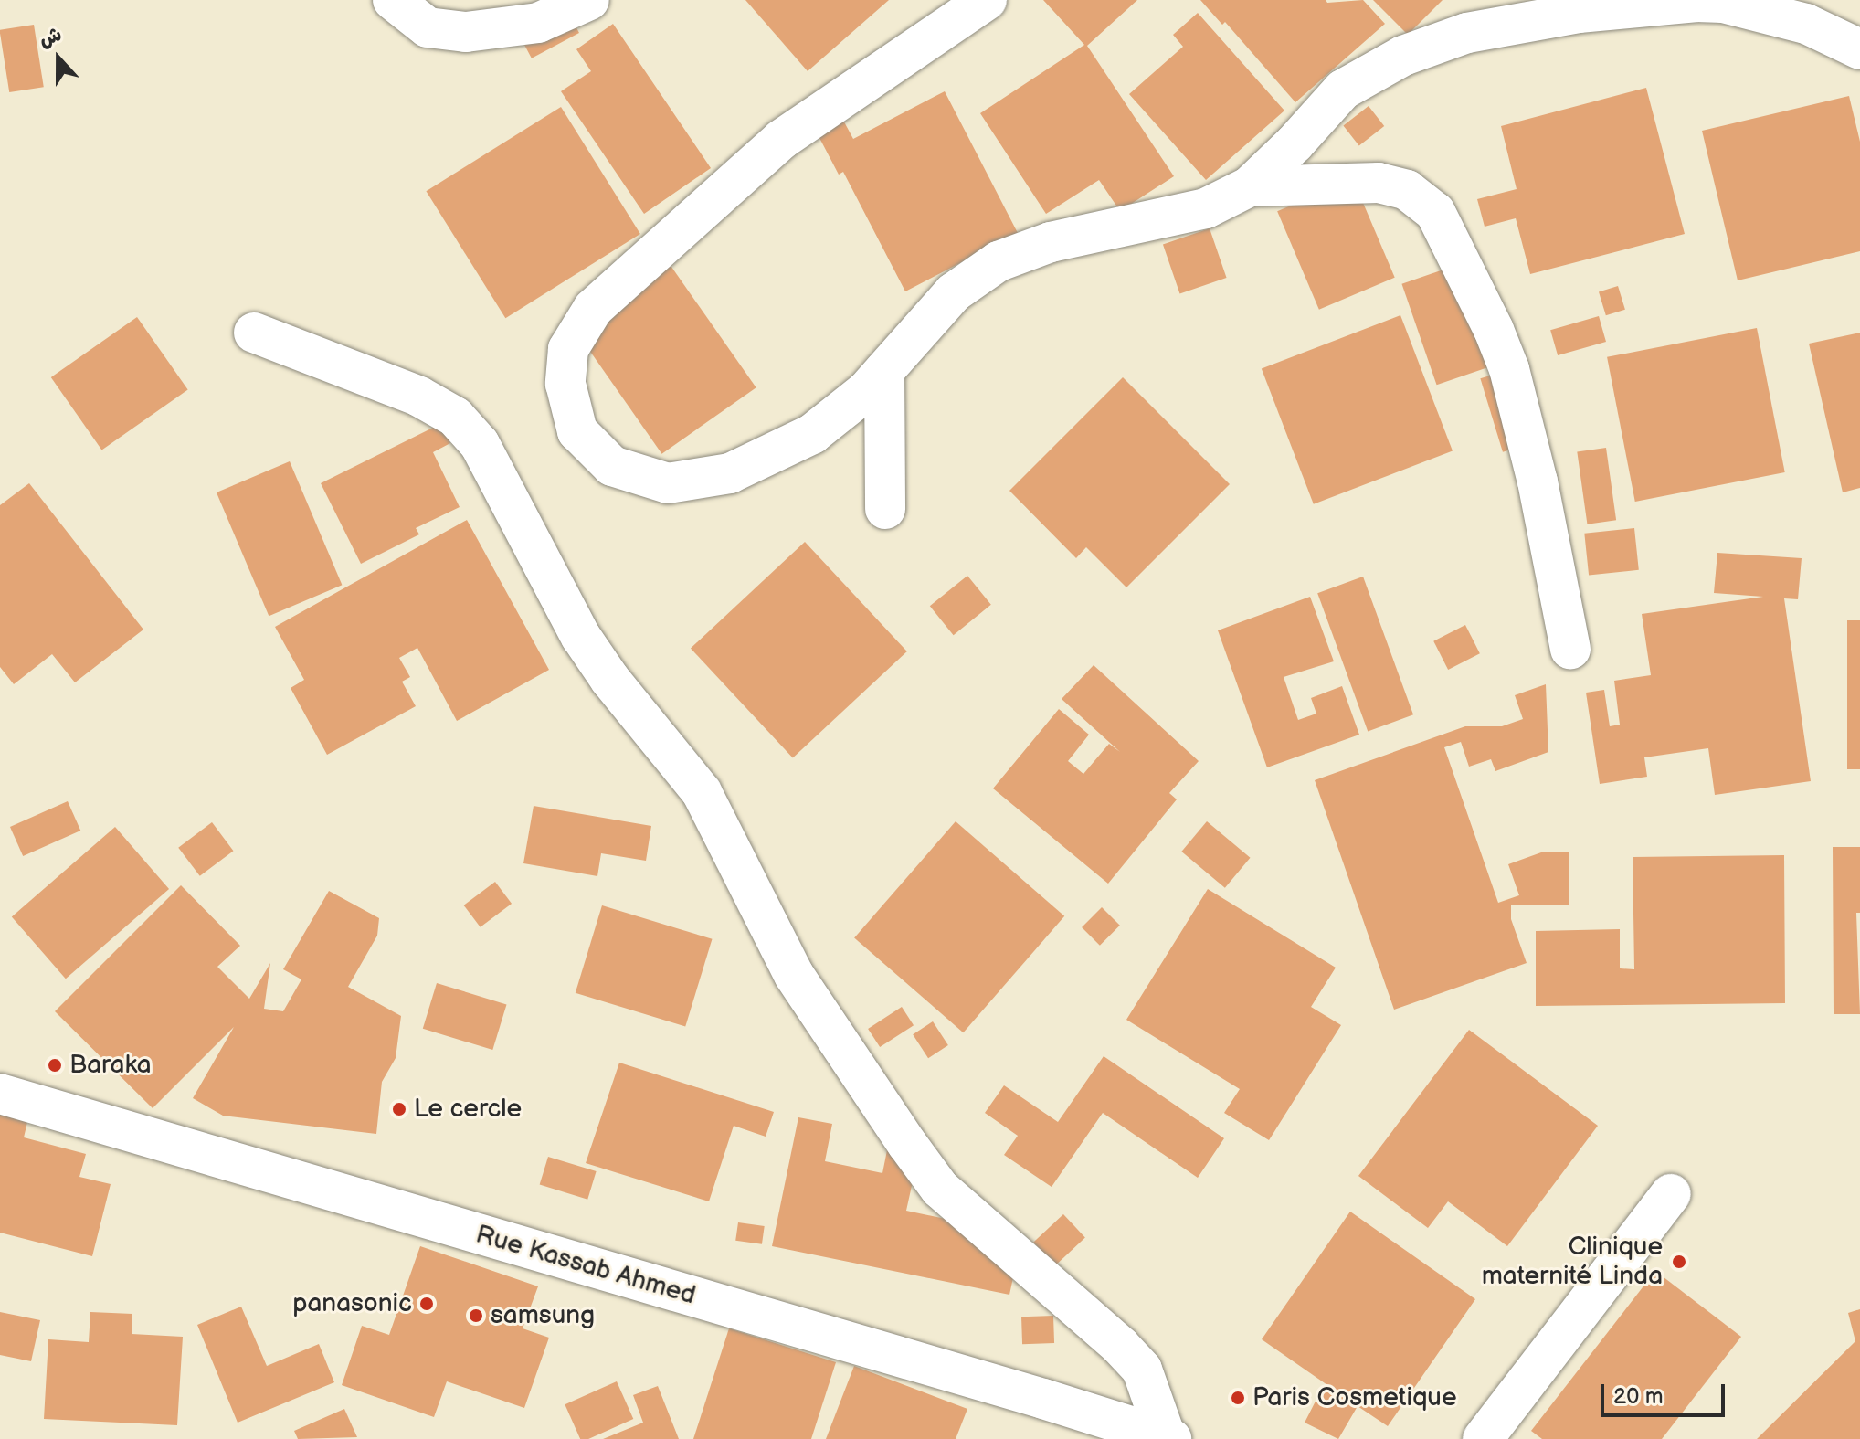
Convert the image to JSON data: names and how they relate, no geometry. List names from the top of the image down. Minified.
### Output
{"streets":{"street":["Rue Kassab Ahmed"]},"places":["Baraka","Le cercle","Clinique maternité Linda","panasonic","samsung","Paris Cosmetique"],"scale_bar":"20 m","north":"top"}
